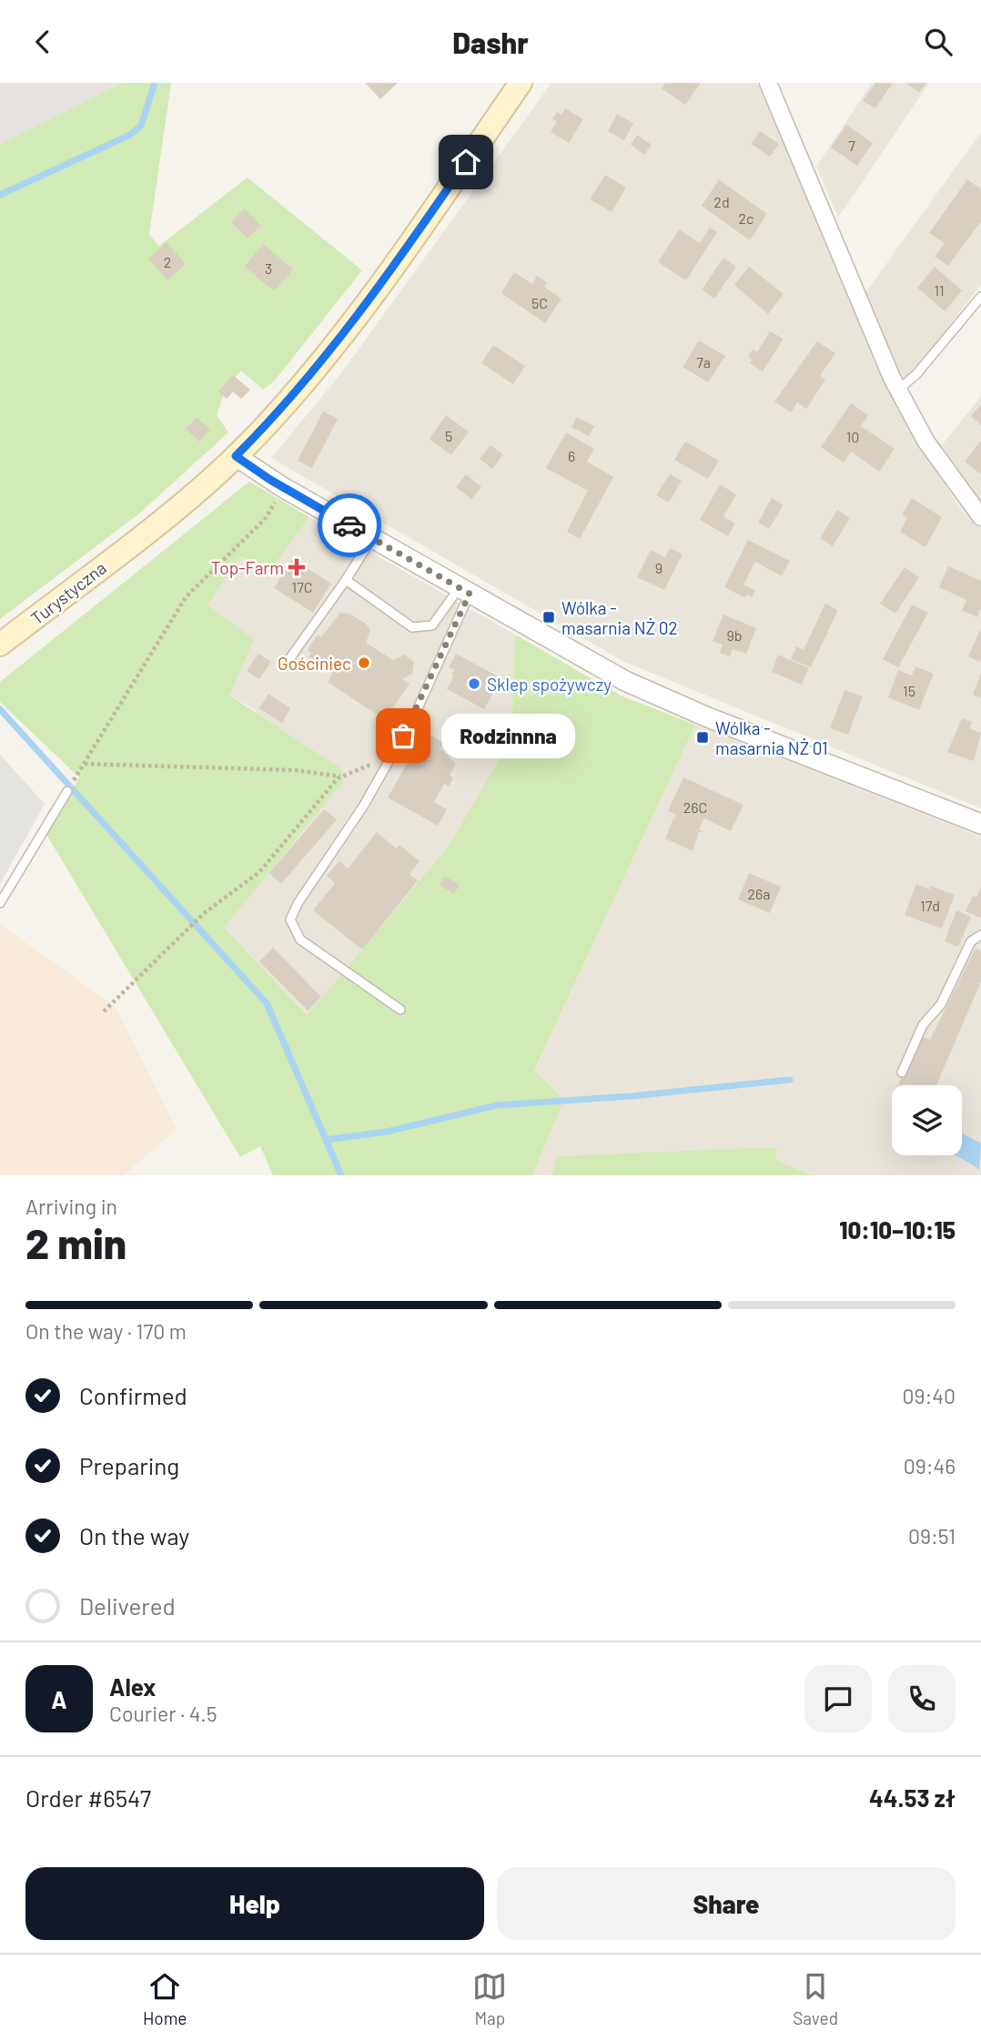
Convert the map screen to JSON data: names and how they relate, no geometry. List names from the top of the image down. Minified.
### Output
{"streets":{"main road":["Turystyczna"]},"places":{"health":["Top-Farm"],"transit":["Wólka - masarnia NŻ 02","Wólka - masarnia NŻ 01"],"other":["Gościniec","Sklep spożywczy","Rodzinnna"]},"house_numbers":["7","2d","2c","2","3","11","5C","7a","5","10","6","9","17C","9b","15","26C","26a","17d"],"page":{"header":"Dashr","bubble":"Rodzinnna","heading":["2 min","Arriving in","10:10–10:15"],"panel":["Alex","Courier · 4.5","Order #6547","44.53 zł"],"bar":"On the way · 170 m","list":[["Confirmed","09:40"],["Preparing","09:46"],["On the way","09:51"],"Delivered"],"round":"A","buttons":["Help","Share"],"tabs":["Home","Map","Saved"]}}
